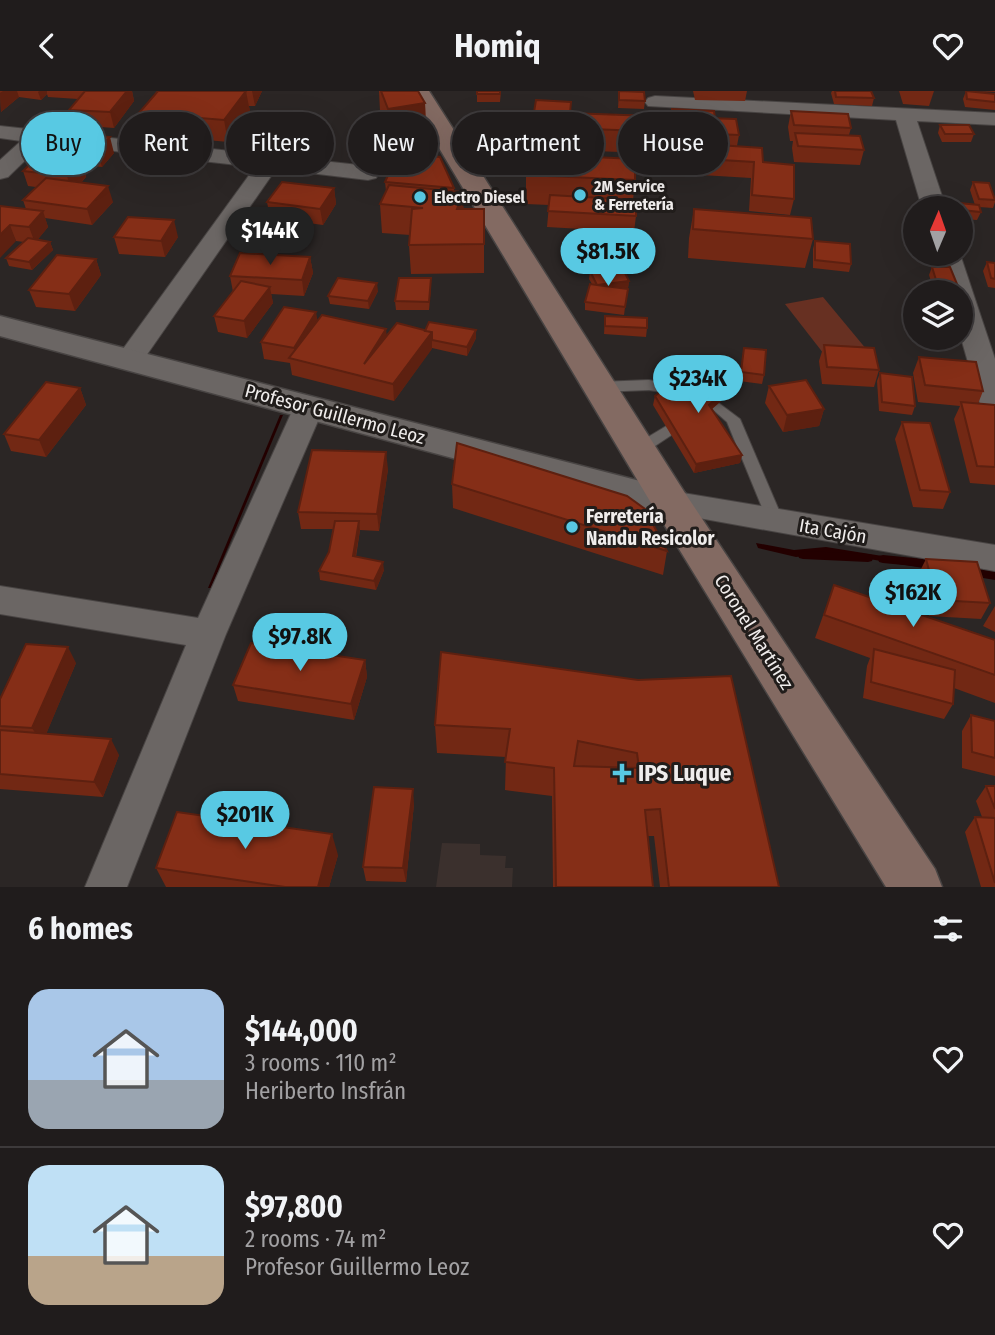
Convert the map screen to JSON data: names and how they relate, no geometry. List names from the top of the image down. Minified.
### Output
{"streets":{"main road":["Coronel Martínez"],"street":["Profesor Guillermo Leoz","Ita Cajón"]},"crossings":[["Profesor Guillermo Leoz","Ita Cajón"],["Profesor Guillermo Leoz","Coronel Martínez"],["Ita Cajón","Coronel Martínez"]],"places":{"other":["2M Service & Ferretería","Electro Diesel","Ferretería Nandu Resicolor"],"health":["IPS Luque"]},"north":"top","page":{"header":"Homiq","chip":["Buy","Rent","Filters","New","Apartment","House"],"price":["$144K","$81.5K","$234K","$162K","$97.8K","$201K"],"heading":"6 homes","list":[{"name":"$144,000","note":"3 rooms · 110 m² · Heriberto Insfrán"},{"name":"$97,800","note":"2 rooms · 74 m² · Profesor Guillermo Leoz"}]}}
